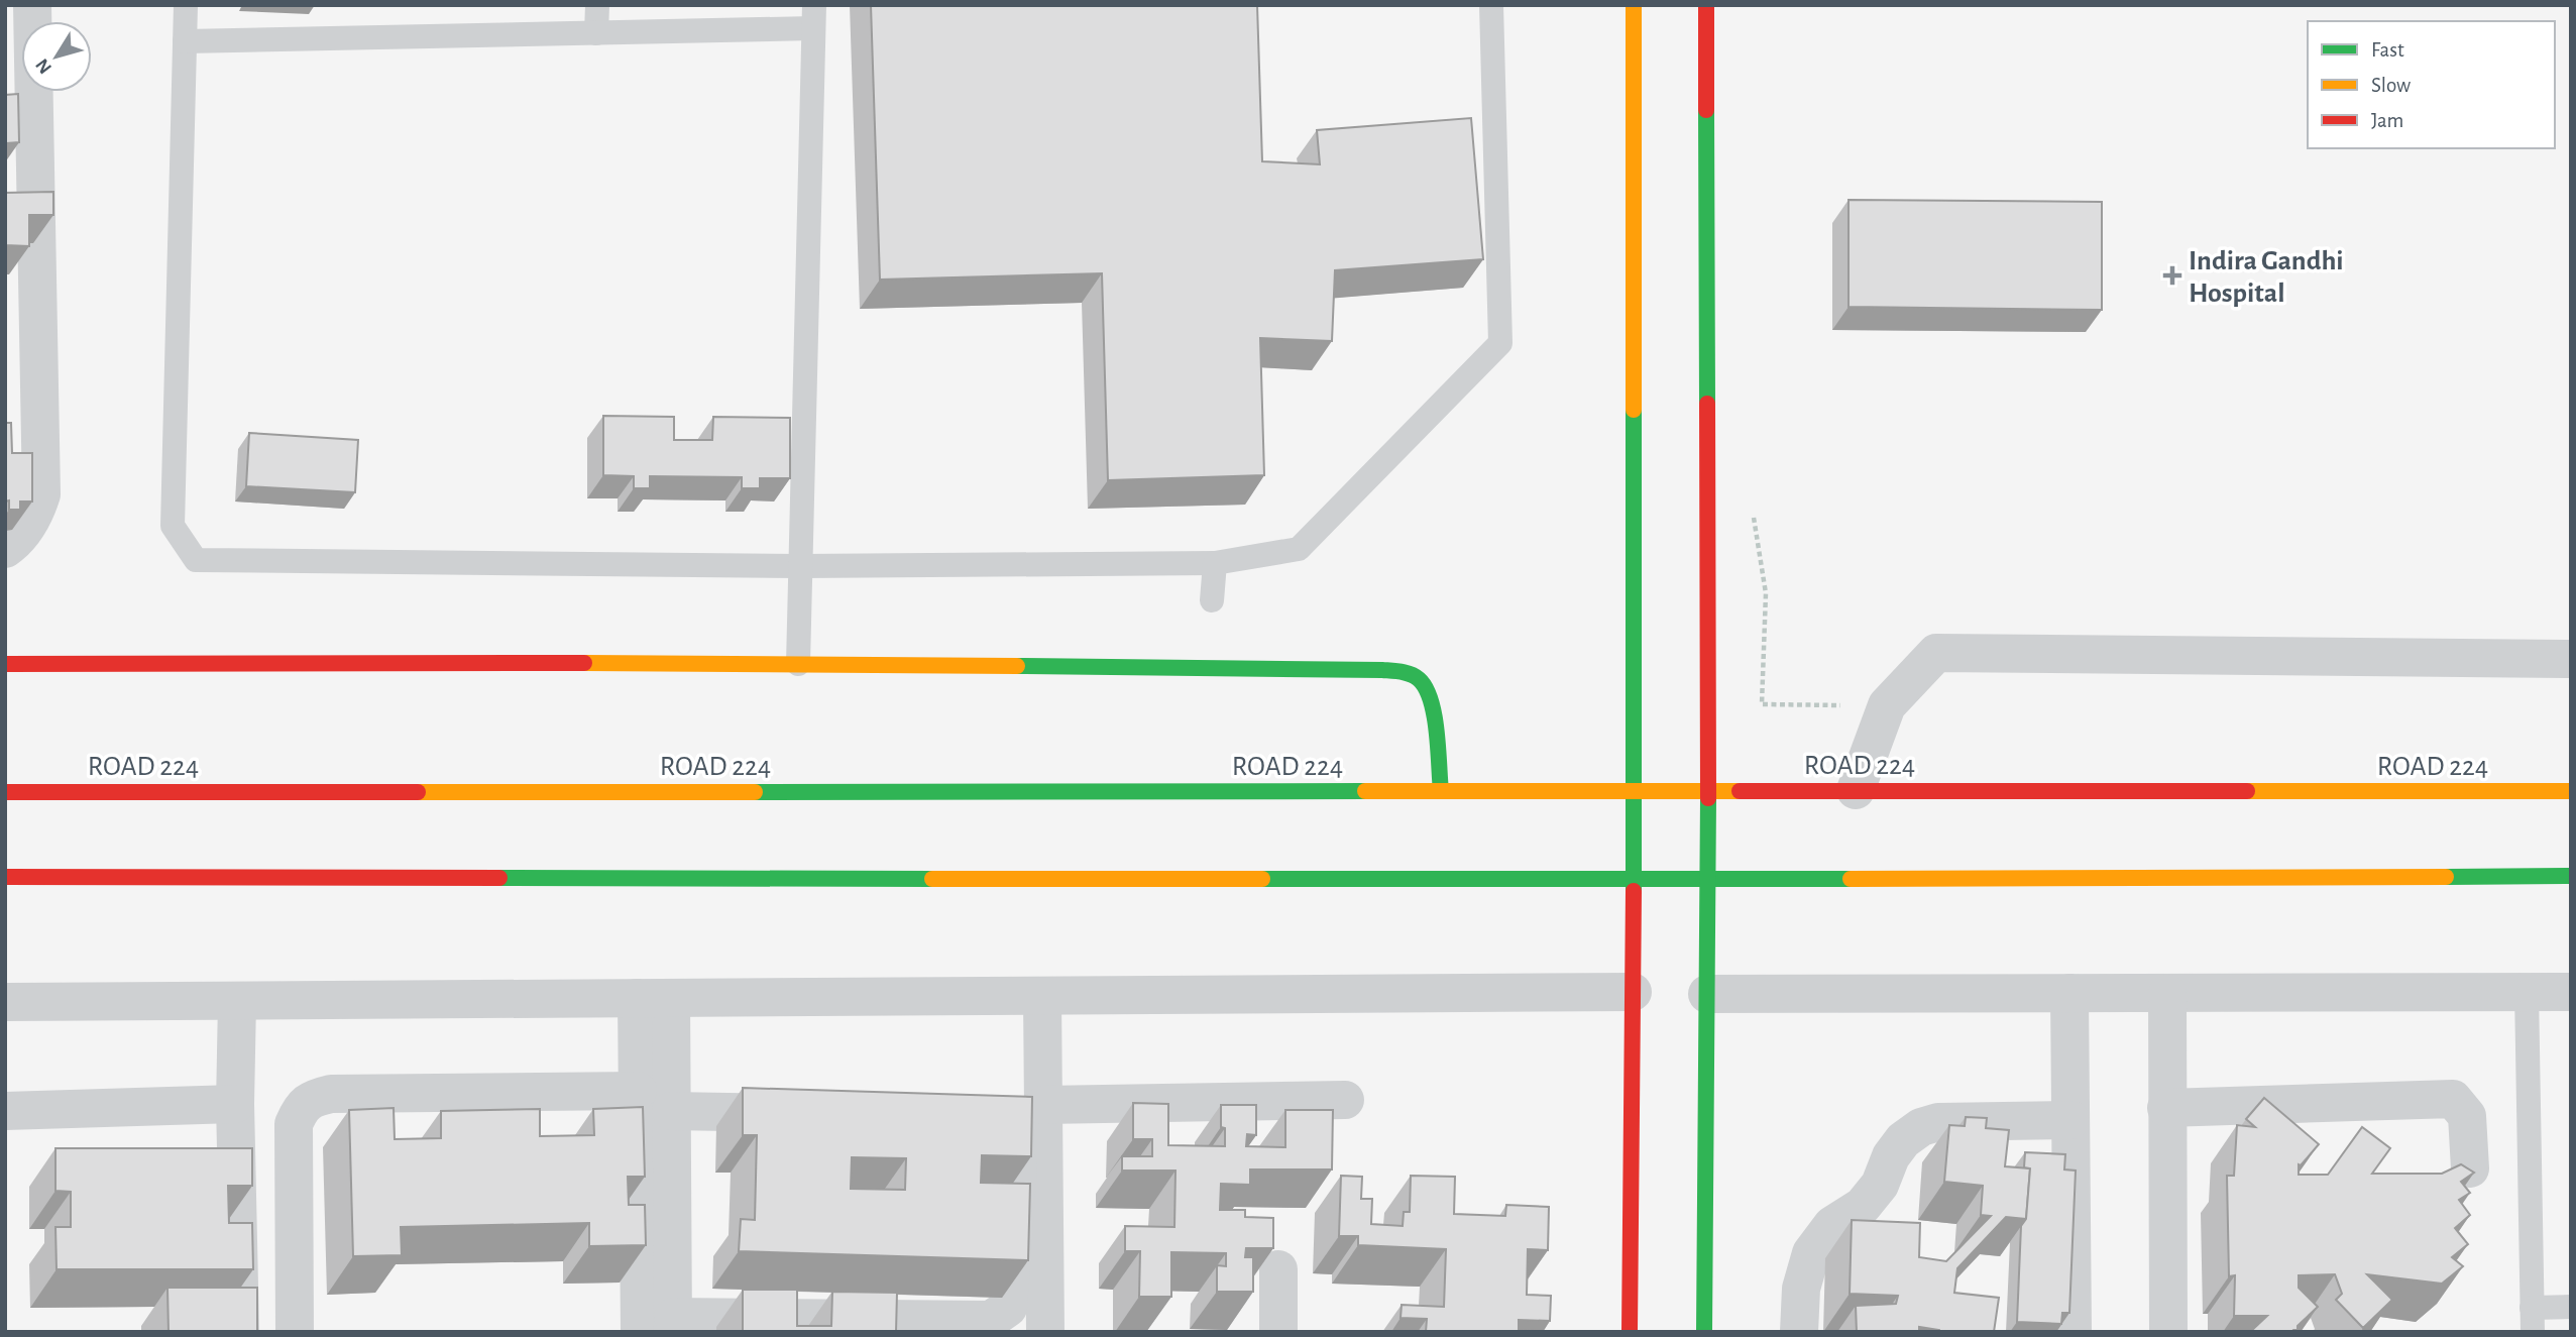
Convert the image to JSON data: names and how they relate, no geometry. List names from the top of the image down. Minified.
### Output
{"streets":{"main road":["ROAD 224"]},"places":{"health":["Indira Gandhi Hospital"]},"legend":["Fast","Slow","Jam"],"north":"bottom left"}
